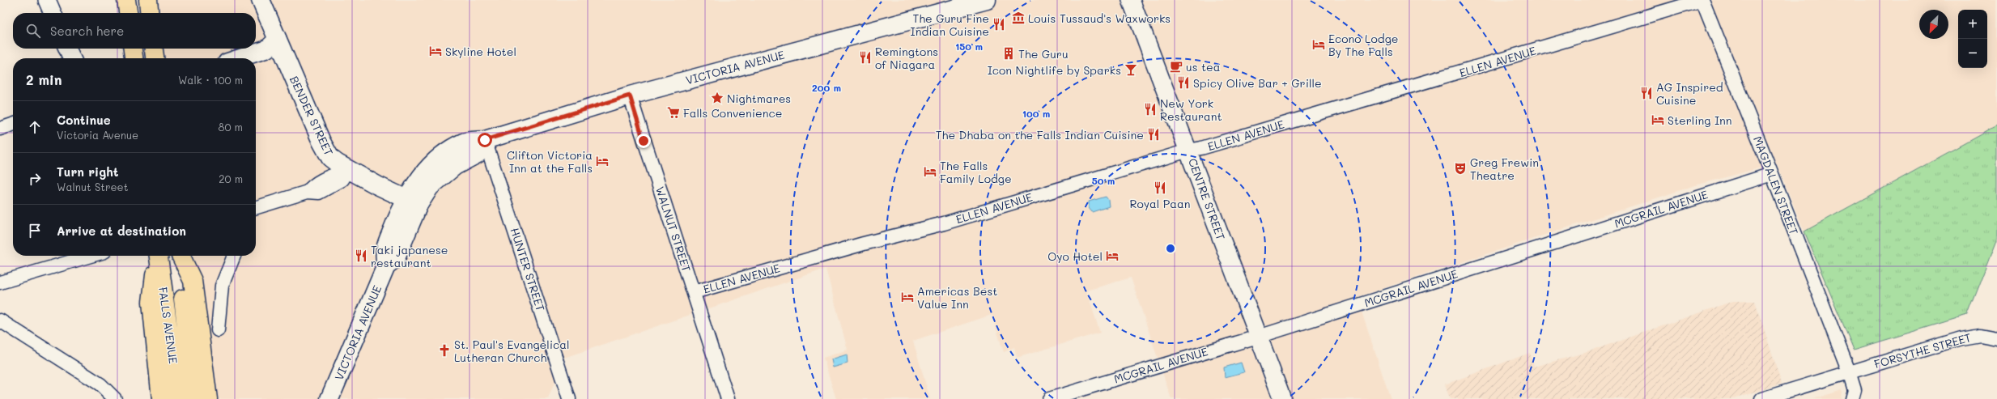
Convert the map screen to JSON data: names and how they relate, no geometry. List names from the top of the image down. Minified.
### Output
{"streets":{"highway":["FALLS AVENUE"],"main road":["VICTORIA AVENUE","BENDER STREET"],"street":["ELLEN AVENUE","MAGDALEN STREET","CENTRE STREET","MCGRAIL AVENUE","WALNUT STREET","HUNTER STREET","FORSYTHE STREET"]},"crossings":[["ELLEN AVENUE","MAGDALEN STREET"],["ELLEN AVENUE","CENTRE STREET"],["ELLEN AVENUE","WALNUT STREET"],["VICTORIA AVENUE","BENDER STREET"],["VICTORIA AVENUE","WALNUT STREET"],["VICTORIA AVENUE","HUNTER STREET"],["MAGDALEN STREET","MCGRAIL AVENUE"],["MAGDALEN STREET","FORSYTHE STREET"],["CENTRE STREET","MCGRAIL AVENUE"]],"places":{"museum":["Louis Tussaud's Waxworks"],"restaurant":["The Guru Fine Indian Cuisine","Remingtons of Niagara","Spicy Olive Bar + Grille","AG Inspired Cuisine","New York Restaurant","The Dhaba on the Falls Indian Cuisine","Royal Paan","Taki japanese restaurant"],"hotel":["Econo Lodge By The Falls","Skyline Hotel","Sterling Inn","Clifton Victoria Inn at the Falls","The Falls Family Lodge","Oyo Hotel","Americas Best Value Inn"],"building":["The Guru"],"cafe":["us tea"],"bar":["Icon Nightlife by Sparks"],"place":["Nightmares"],"supermarket":["Falls Convenience"],"theatre":["Greg Frewin Theatre"],"church":["St. Paul's Evangelical Lutheran Church"]},"north":"bottom left","page":{"map_buttons":["+","−"],"search":"Search here","heading":["2 min","Walk · 100 m"],"list":[["Continue","Victoria Avenue","80 m"],["Turn right","Walnut Street","20 m"],"Arrive at destination"]},"rings":["150 m","200 m","100 m","50 m"]}
